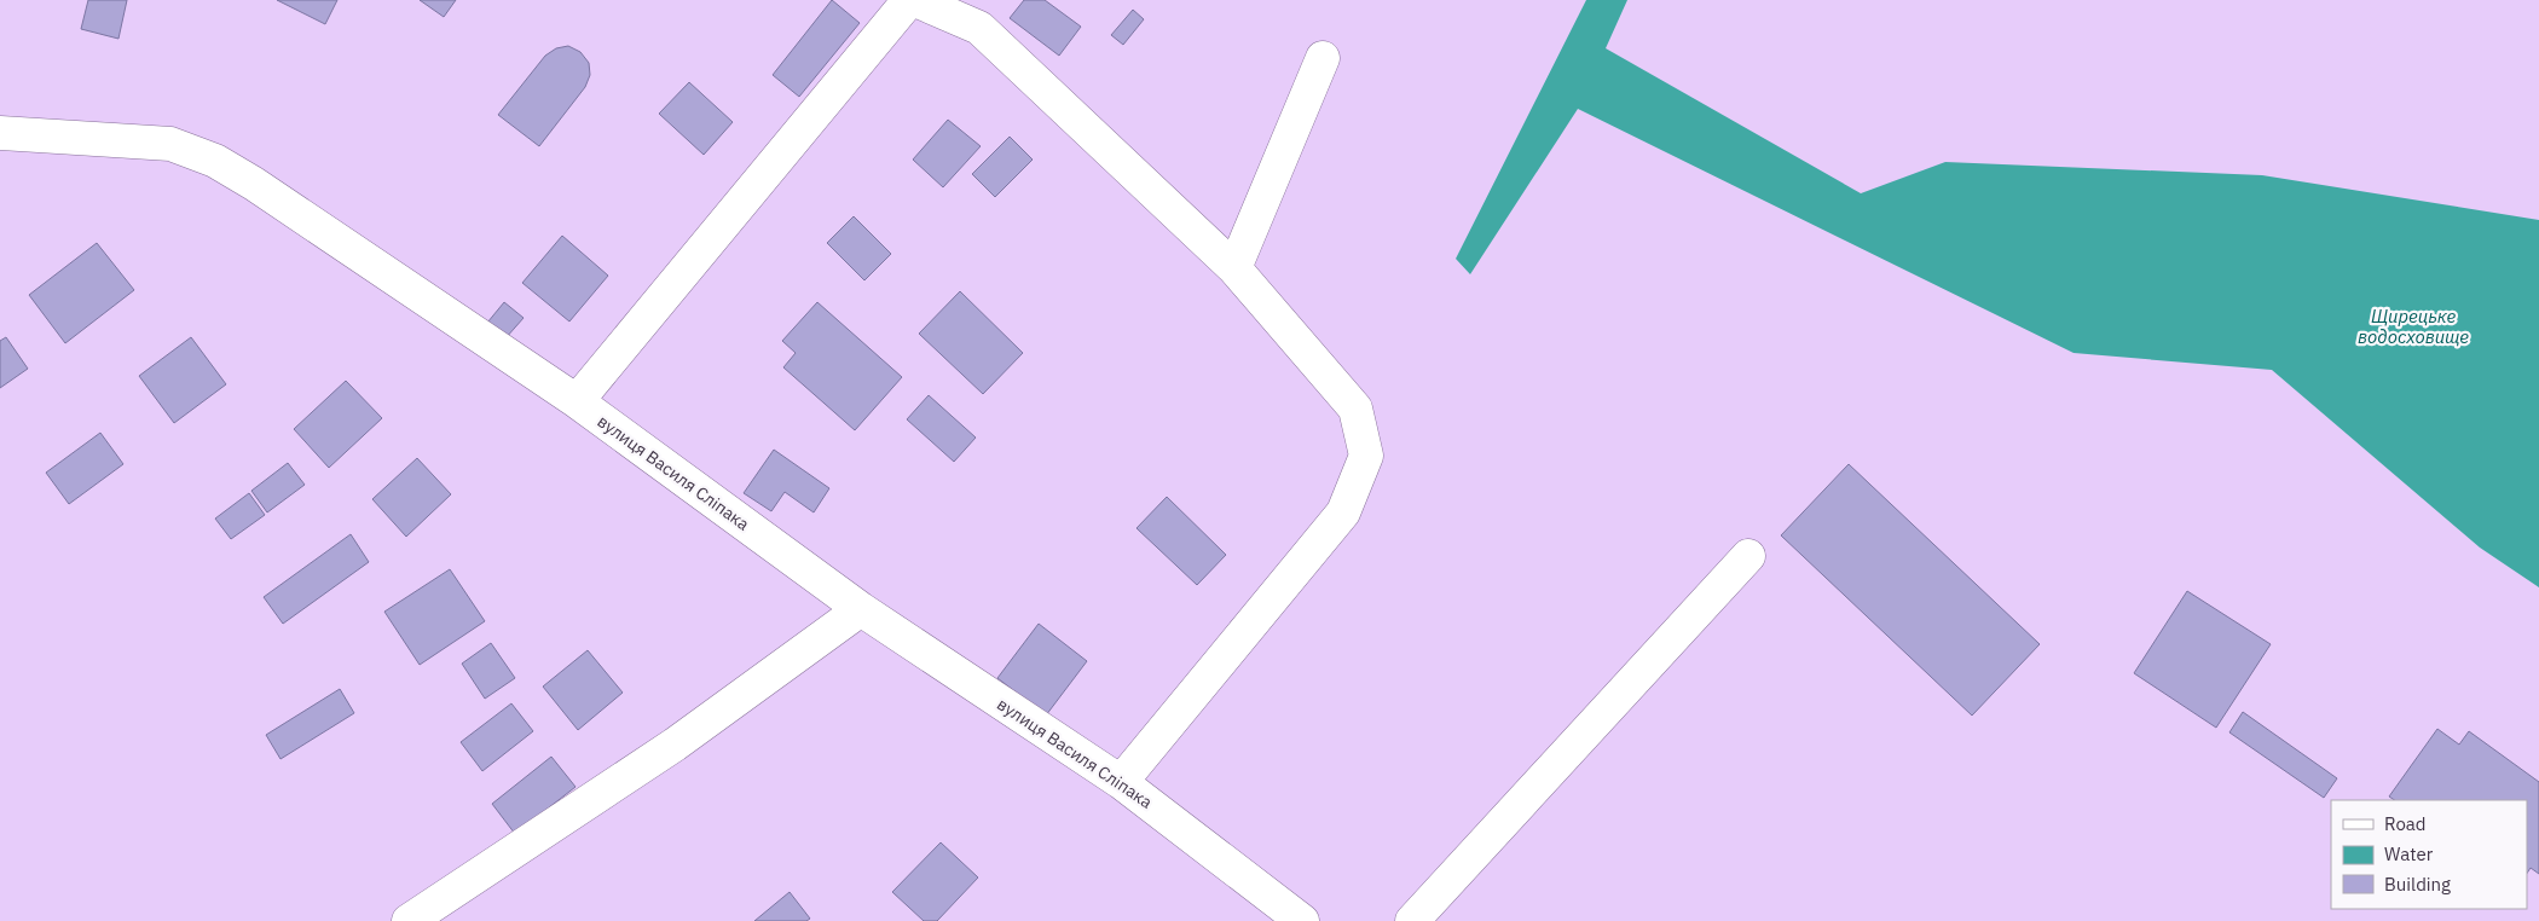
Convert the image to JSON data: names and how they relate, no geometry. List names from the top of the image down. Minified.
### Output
{"streets":{"street":["вулиця Василя Сліпака"]},"water":["Щирецьке водосховище"],"legend":["Road","Water","Building"]}
